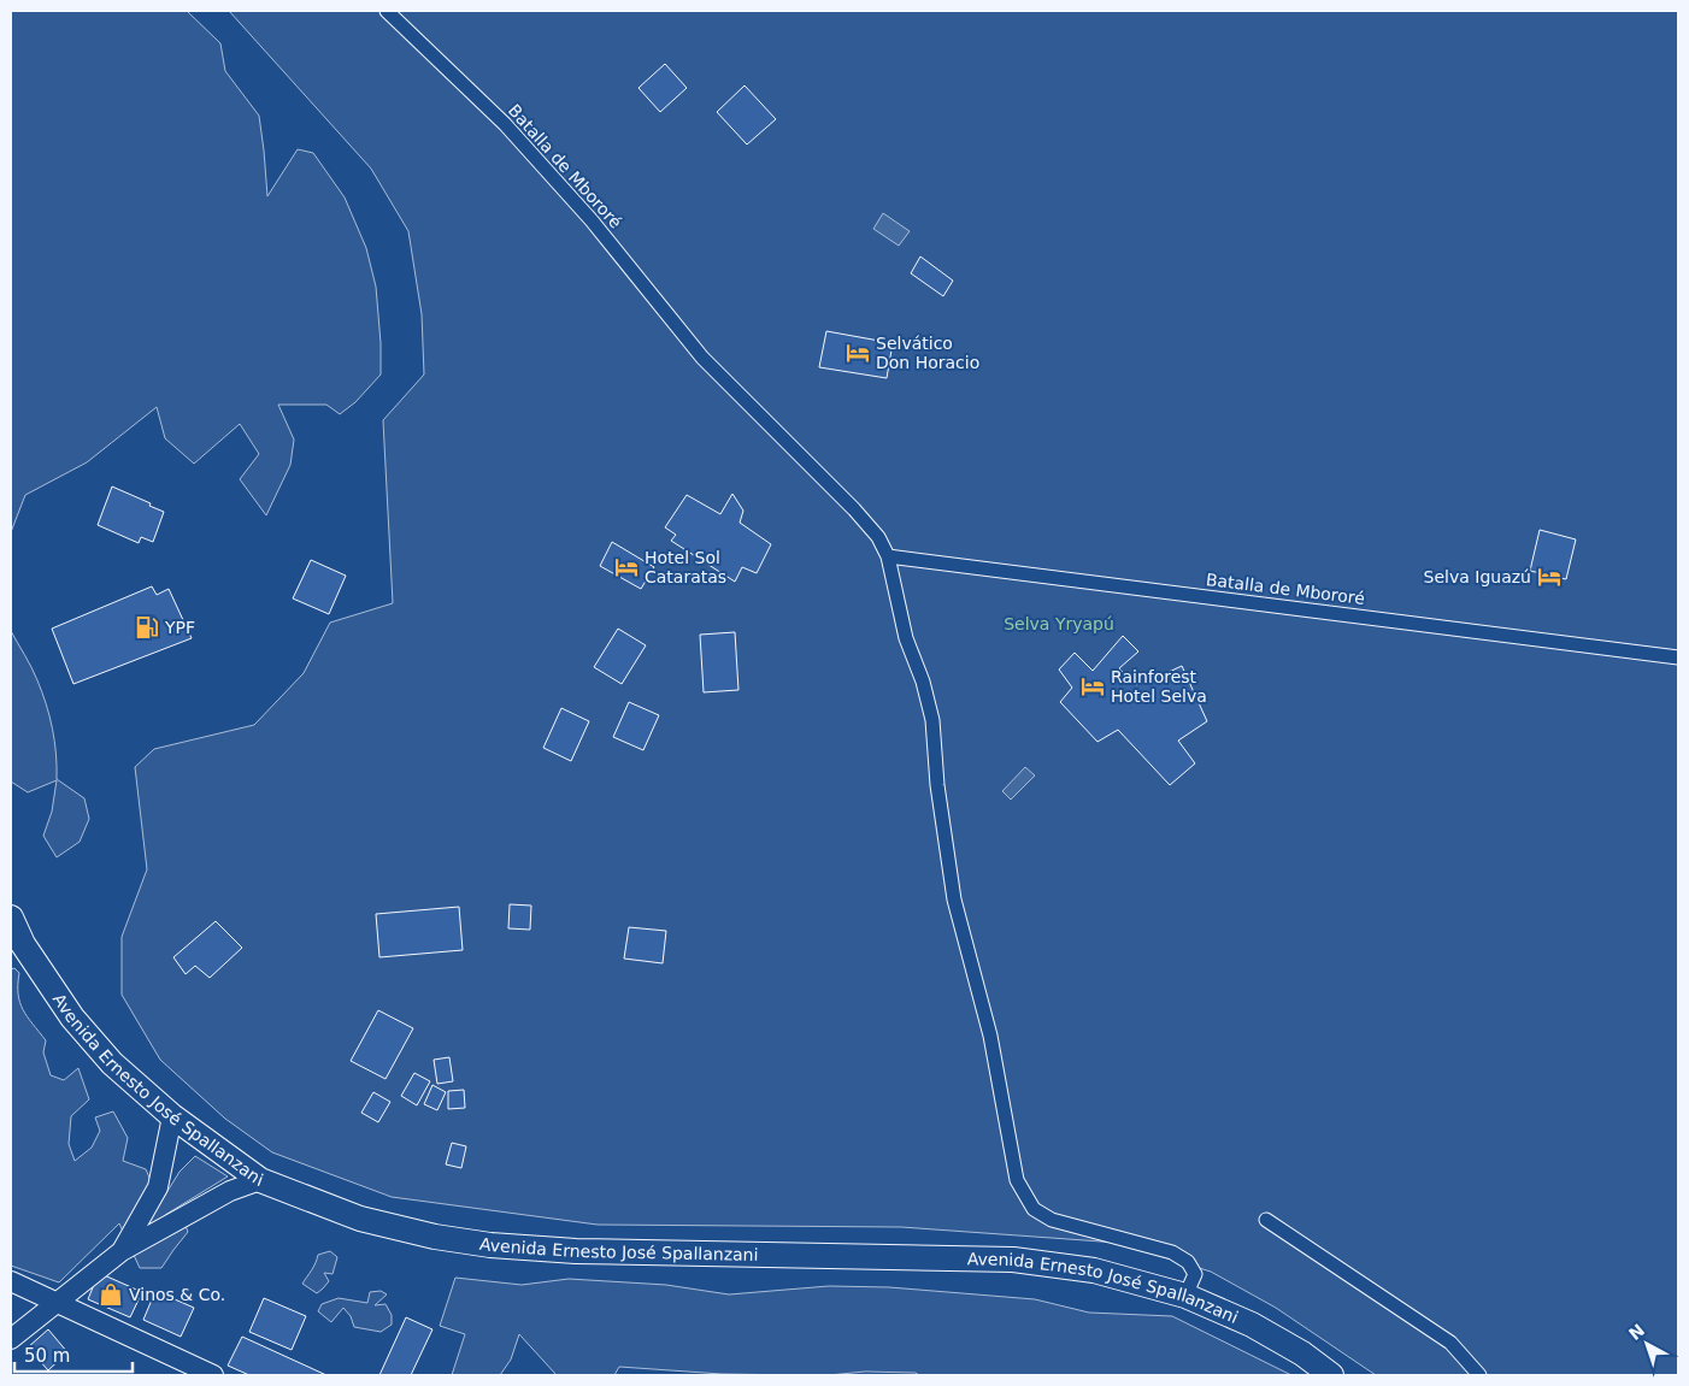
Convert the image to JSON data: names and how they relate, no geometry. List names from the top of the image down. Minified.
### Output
{"streets":{"highway":["Avenida Ernesto José Spallanzani"],"street":["Batalla de Mbororé"]},"crossings":[["Batalla de Mbororé","Avenida Ernesto José Spallanzani"]],"parks":["Selva Yryapú"],"places":{"hotel":["Selvático Don Horacio","Hotel Sol Cataratas","Selva Iguazú","Rainforest Hotel Selva"],"fuel station":["YPF"],"shop":["Vinos & Co."]},"scale_bar":"50 m","north":"top left"}
